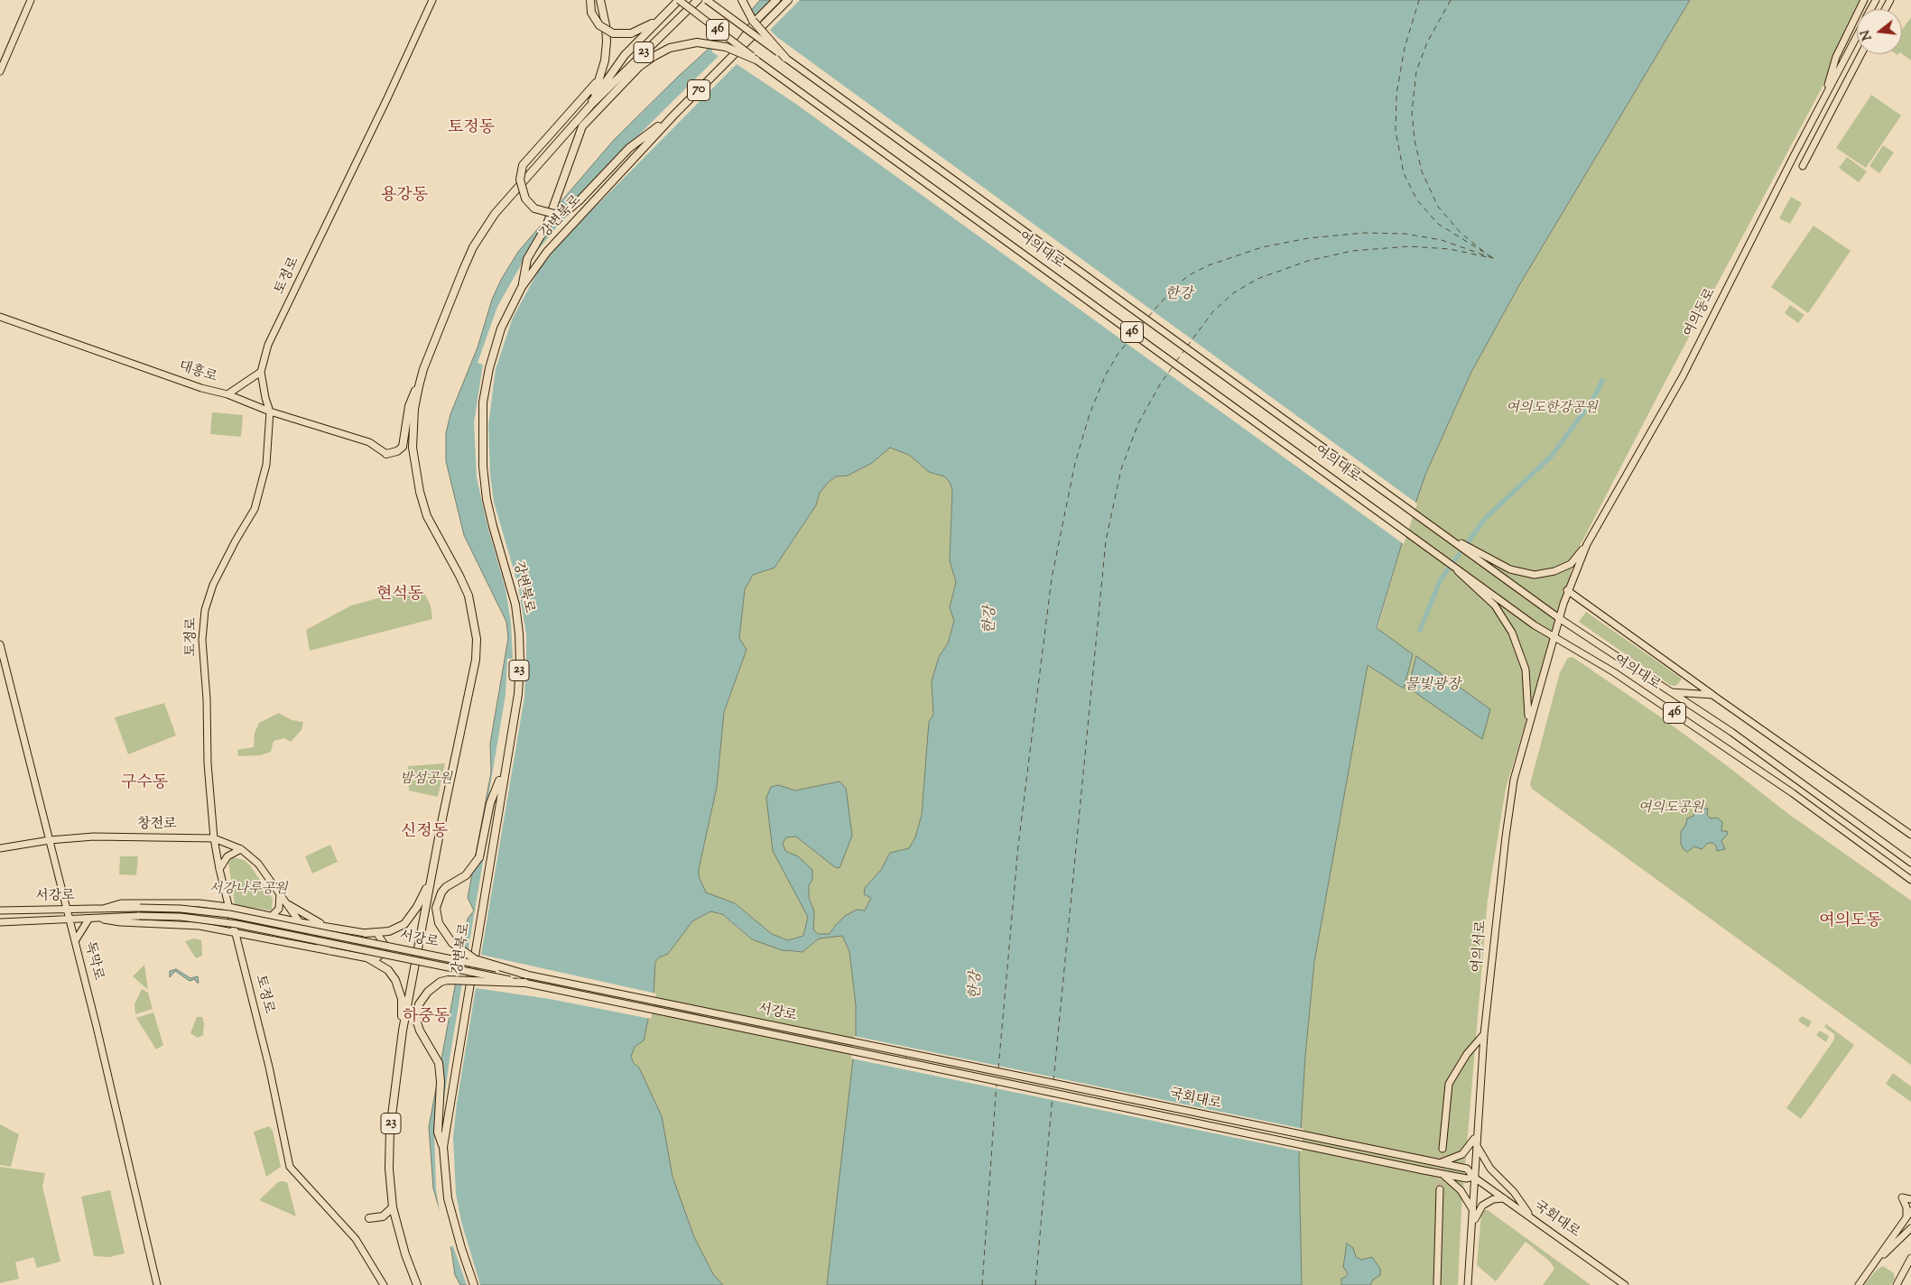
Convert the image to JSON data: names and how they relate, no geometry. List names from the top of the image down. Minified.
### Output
{"streets":{"highway":["46","23","70","강변북로"],"main road":["여의대로","토정로","여의동로","대흥로","창전로","서강로","여의서로","독막로","국회대로"]},"crossings":[["46","여의대로"],["46","여의동로"],["46","여의서로"],["여의대로","여의동로"],["여의대로","여의서로"],["토정로","대흥로"],["토정로","창전로"],["여의동로","여의서로"],["창전로","독막로"],["서강로","독막로"],["서강로","국회대로"],["여의서로","국회대로"]],"districts":["토정동","용강동","현석동","구수동","신정동","여의도동","하중동"],"water":["한강","물빛광장"],"parks":["여의도한강공원","밤섬공원","여의도공원","서강나루공원"],"north":"left"}
